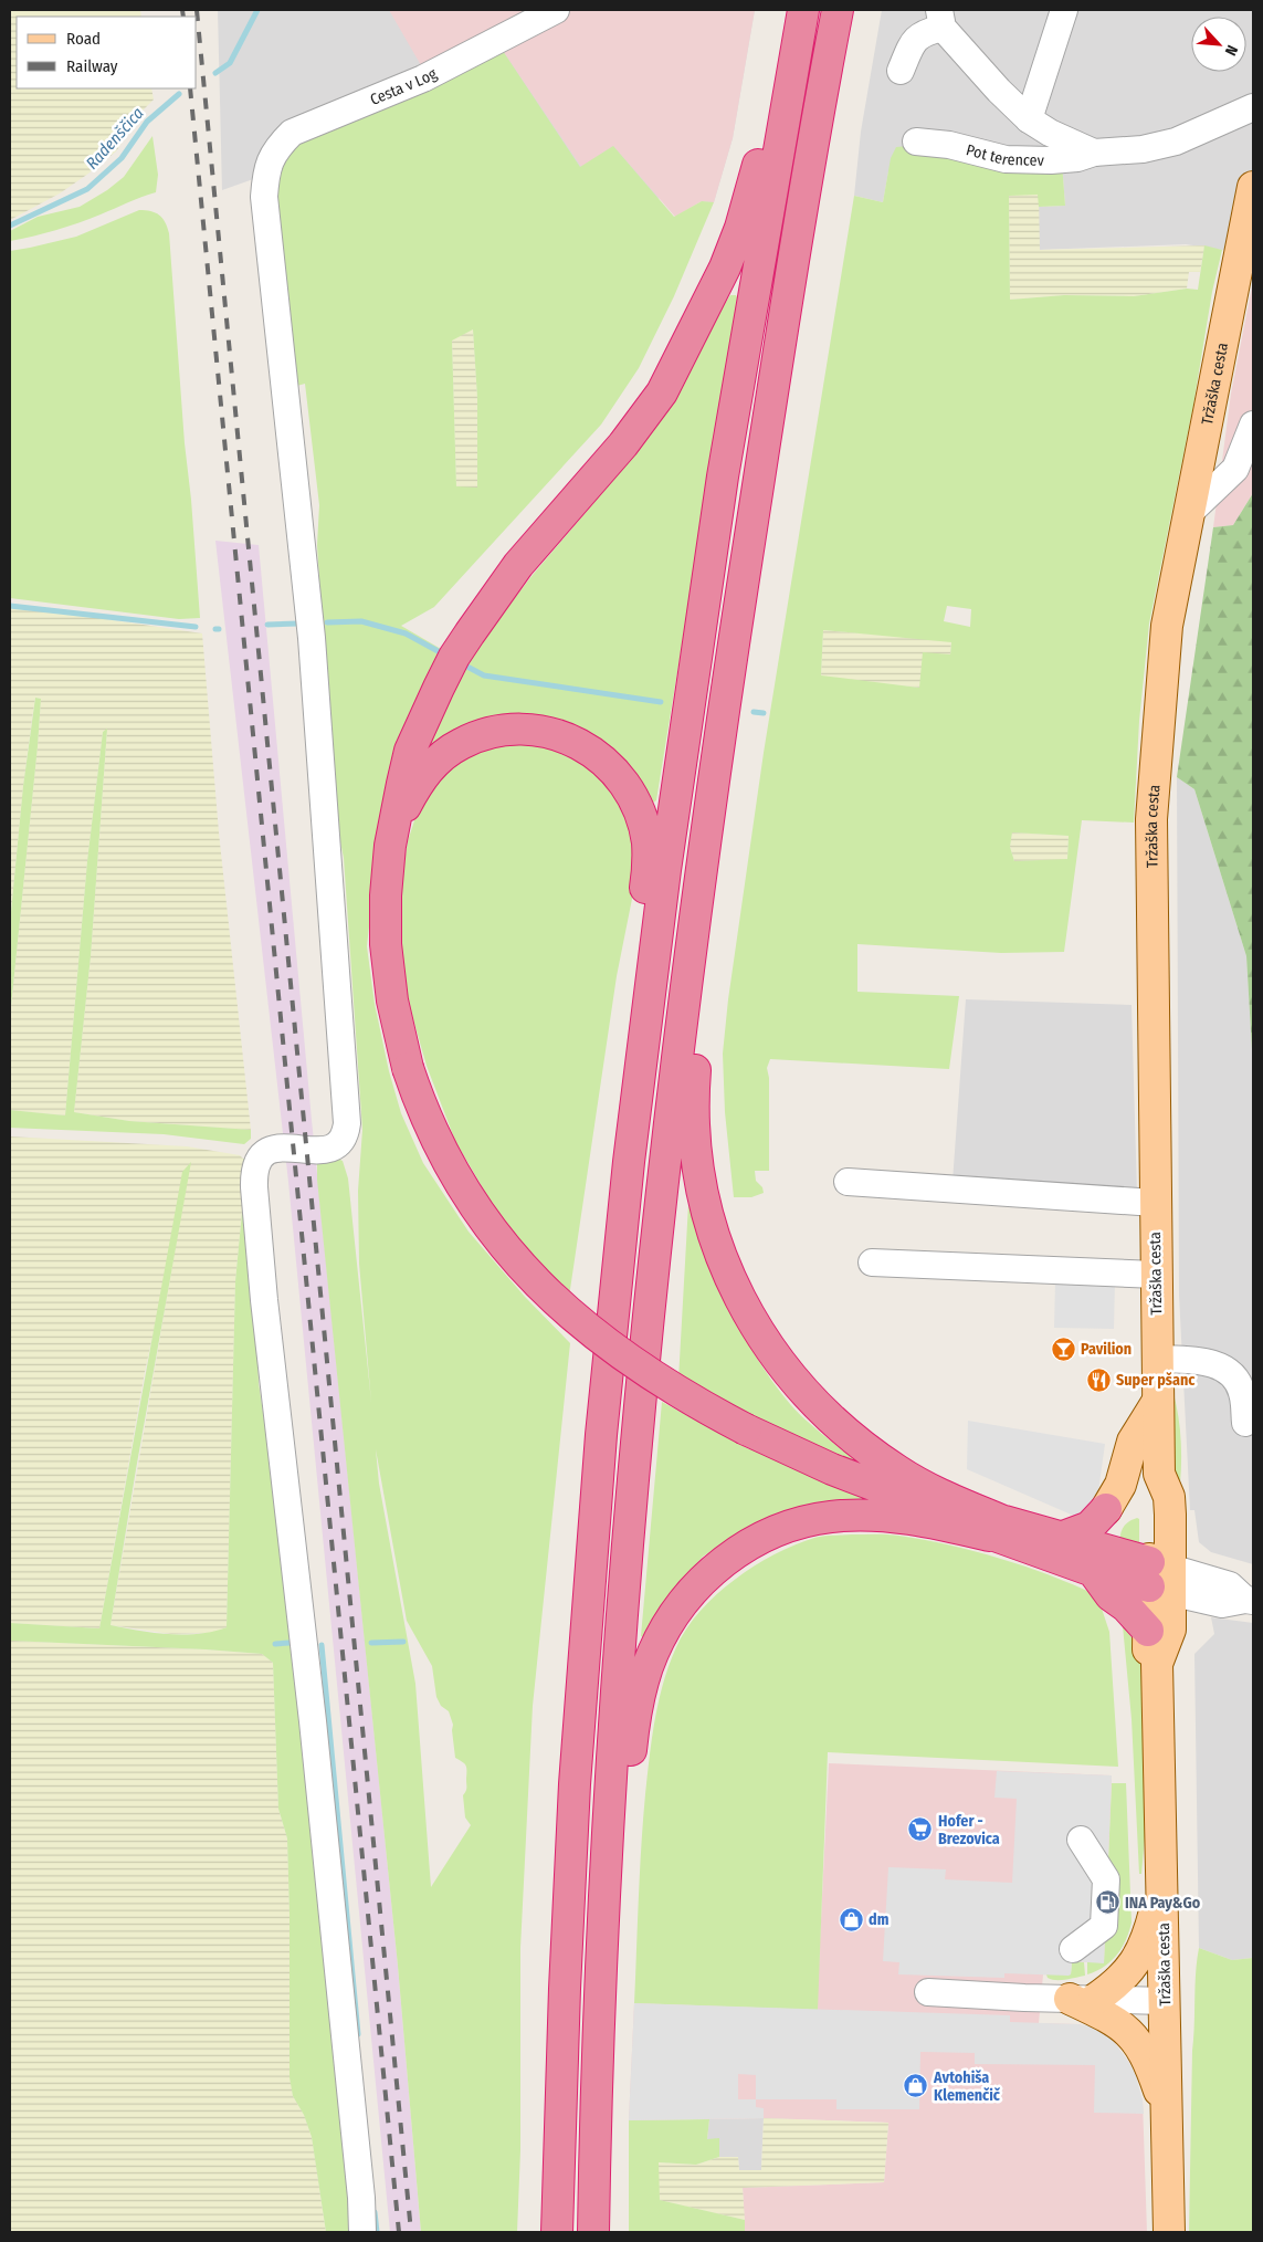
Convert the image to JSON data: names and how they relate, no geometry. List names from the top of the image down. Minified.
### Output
{"streets":{"main road":["Tržaška cesta"],"street":["Cesta v Log","Pot terencev"]},"water":["Radenščica"],"places":{"bar":["Pavilion"],"restaurant":["Super pšanc"],"supermarket":["Hofer - Brezovica"],"fuel station":["INA Pay&Go"],"shop":["dm","Avtohiša Klemenčič"]},"legend":["Road","Railway"],"north":"bottom right"}
